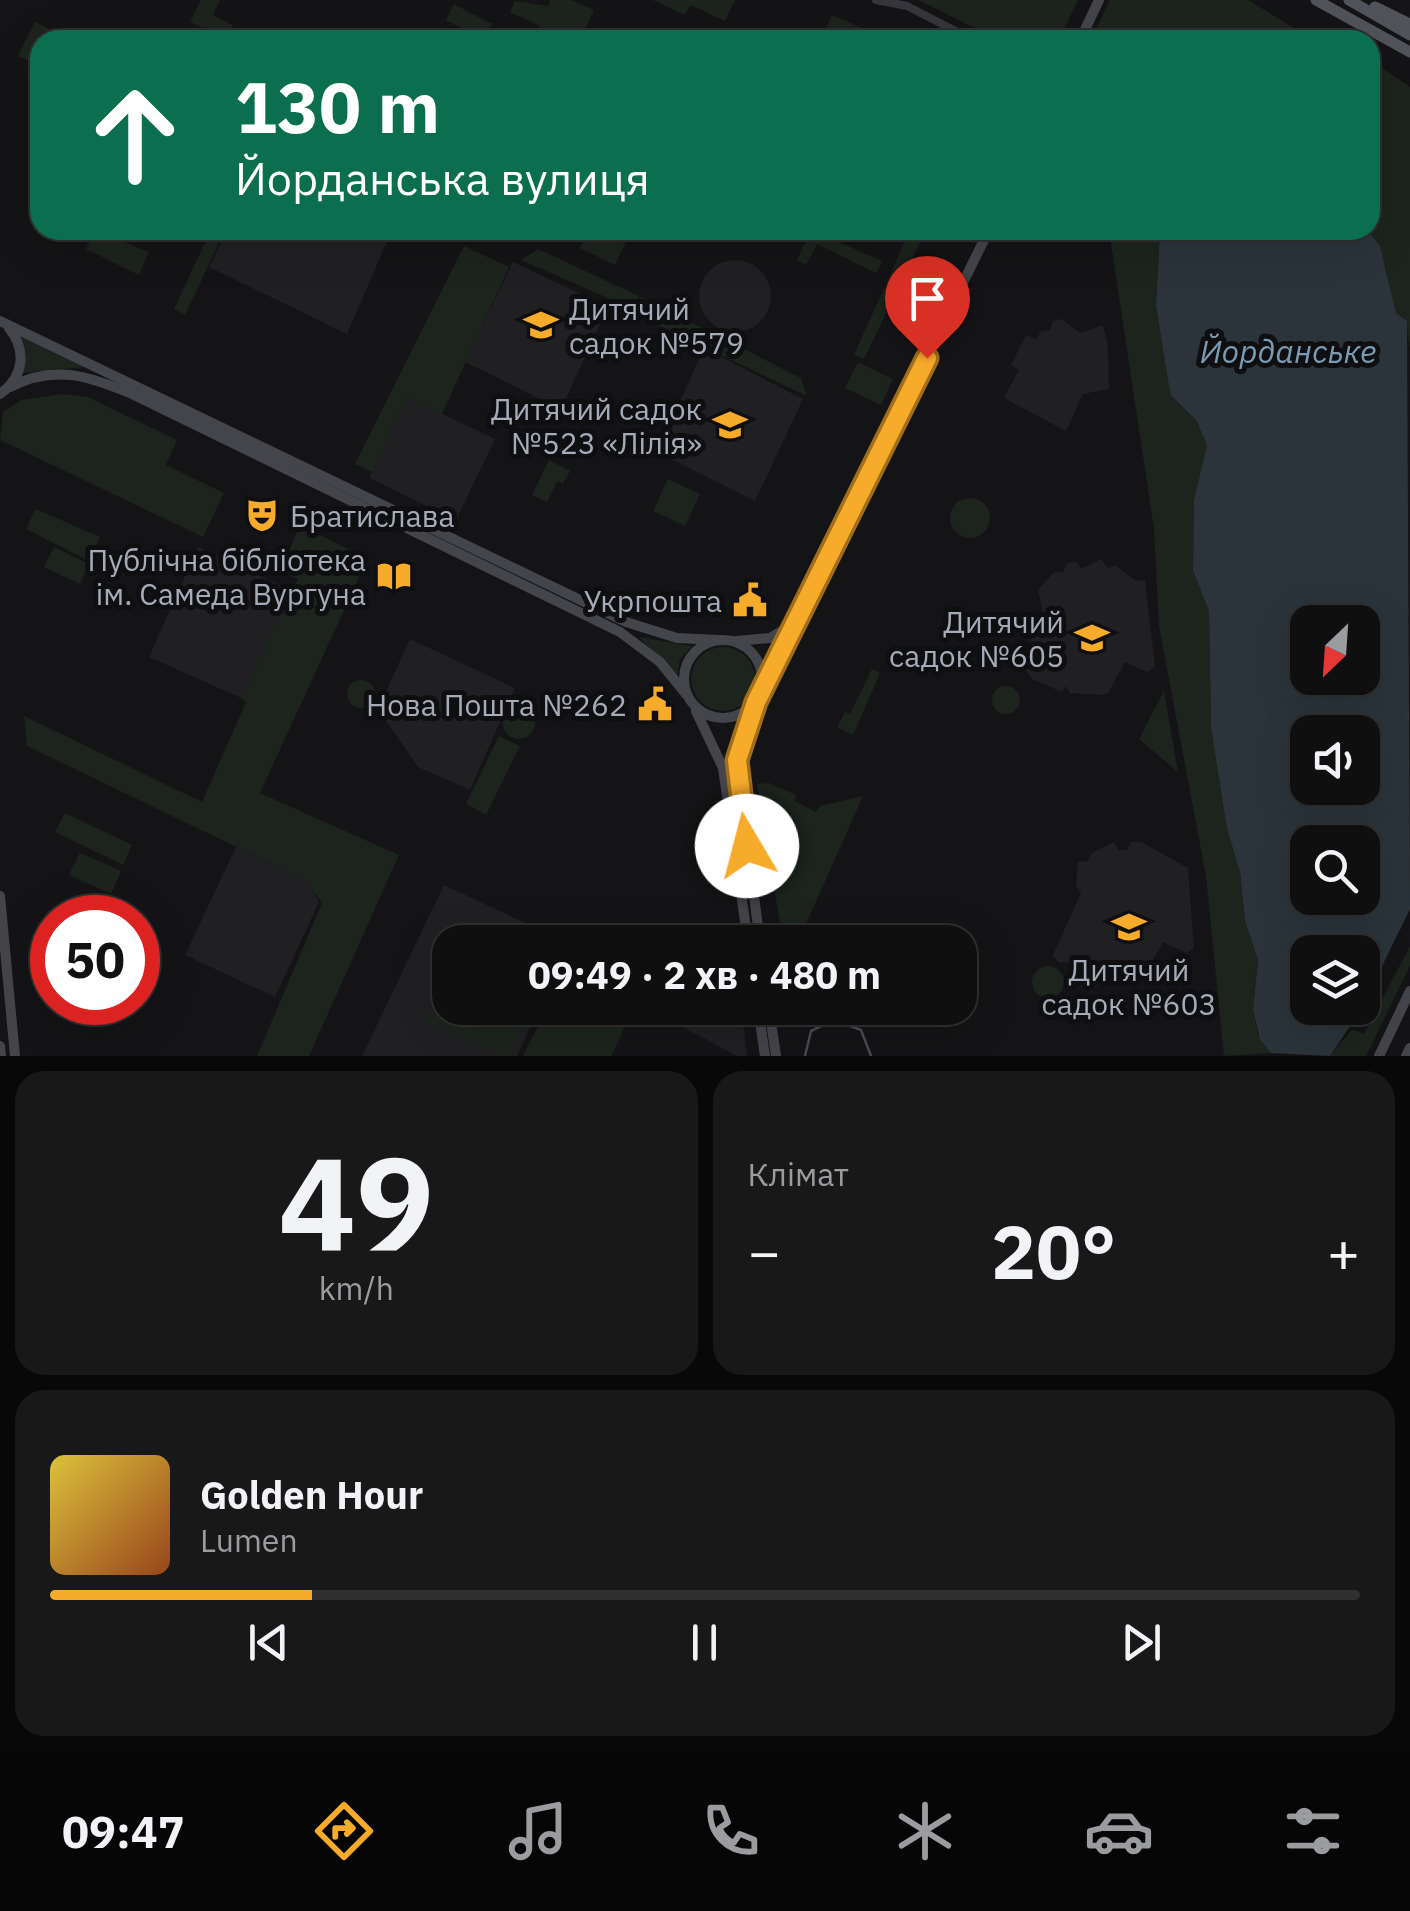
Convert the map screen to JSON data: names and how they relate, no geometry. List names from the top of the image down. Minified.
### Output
{"water":["Йорданське"],"places":{"school or university":["Дитячий садок №579","Дитячий садок №523 «Лілія»","Дитячий садок №605","Дитячий садок №603"],"theatre":["Братислава"],"library":["Публічна бібліотека ім. Самеда Вургуна"],"public building":["Укрпошта","Нова Пошта №262"]},"north":"bottom left","page":{"turn":["130 m","Йорданська вулиця"],"limit":"50","trip":"09:49 · 2 хв · 480 m","tile":[["49","km/h"],"Клімат"],"heat":["−","20°","+"],"song":["Golden Hour","Lumen"],"tabs":"09:47"}}
